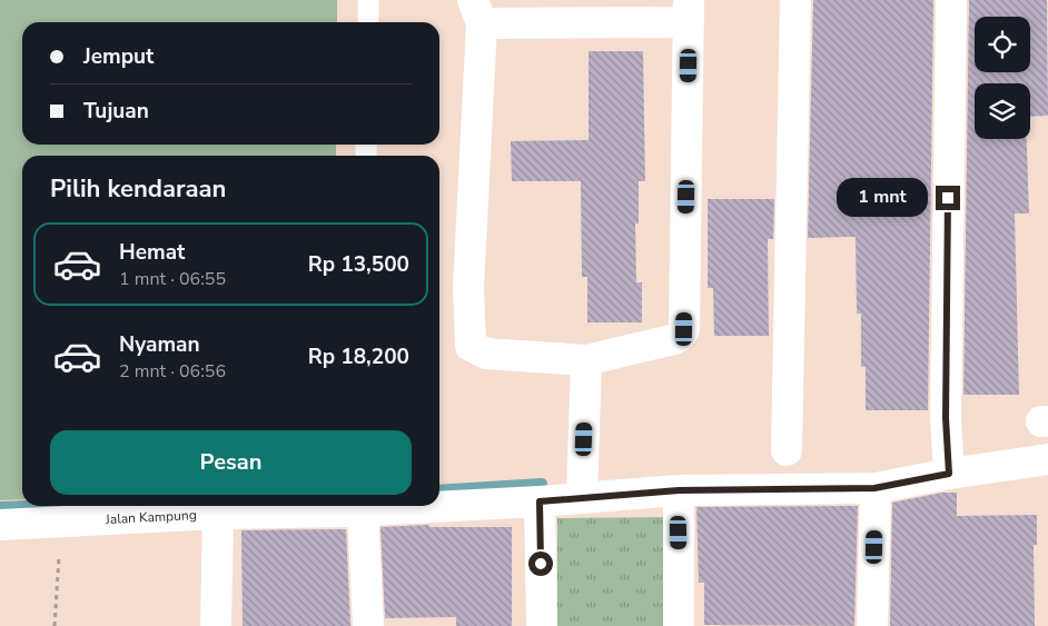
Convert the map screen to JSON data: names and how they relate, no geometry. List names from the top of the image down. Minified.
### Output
{"streets":{"street":["Jalan Kampung"]},"page":{"banner":["Jemput","Tujuan"],"heading":"Pilih kendaraan","bubble":"1 mnt","list":[{"name":"Hemat","note":"1 mnt · 06:55","value":"Rp 13,500"},{"name":"Nyaman","note":"2 mnt · 06:56","value":"Rp 18,200"}],"buttons":"Pesan"}}
